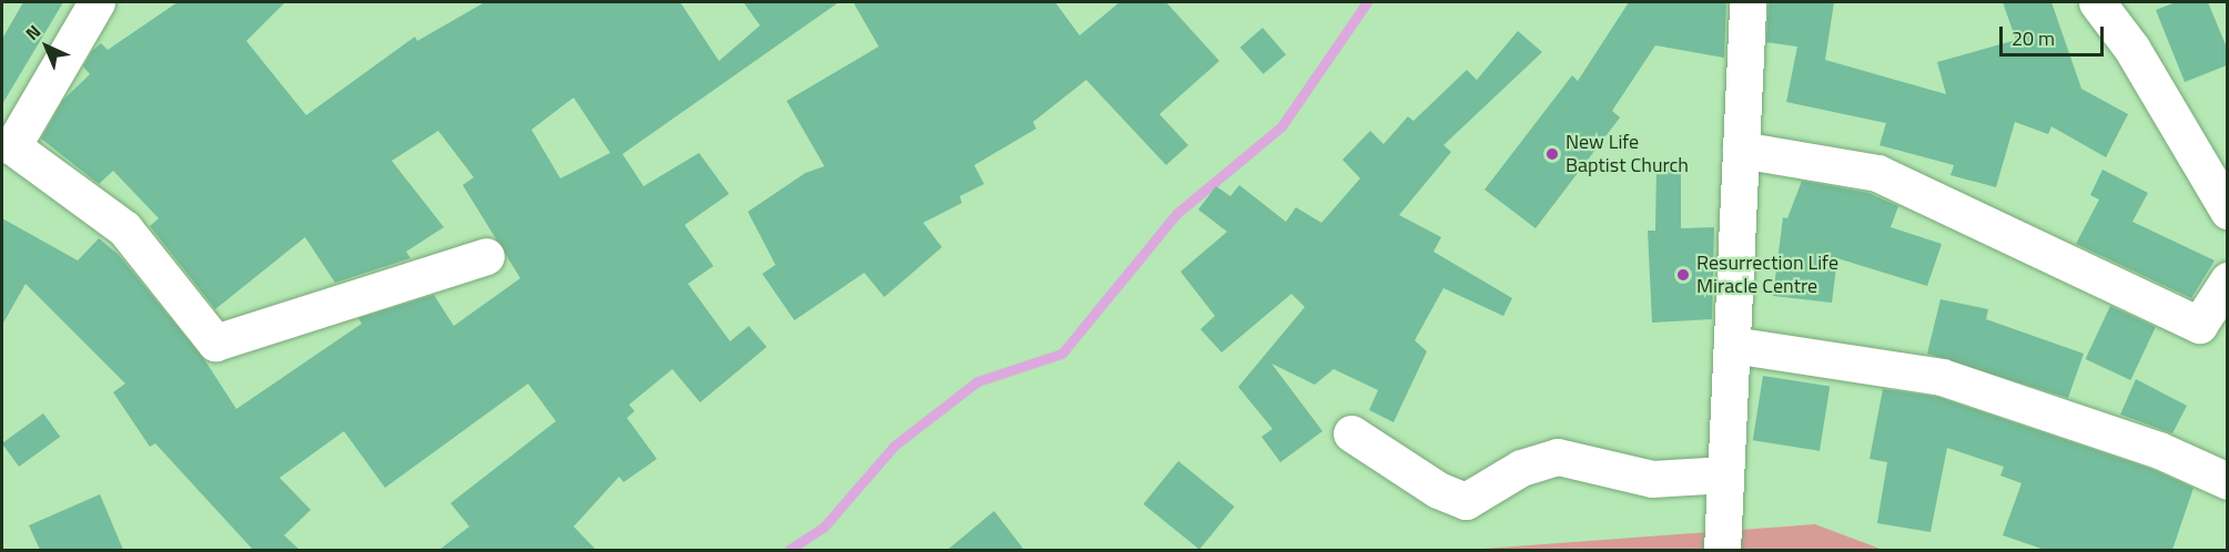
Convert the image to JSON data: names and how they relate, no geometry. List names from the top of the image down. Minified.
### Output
{"places":["New Life Baptist Church","Resurrection Life Miracle Centre"],"scale_bar":"20 m","north":"top left"}
